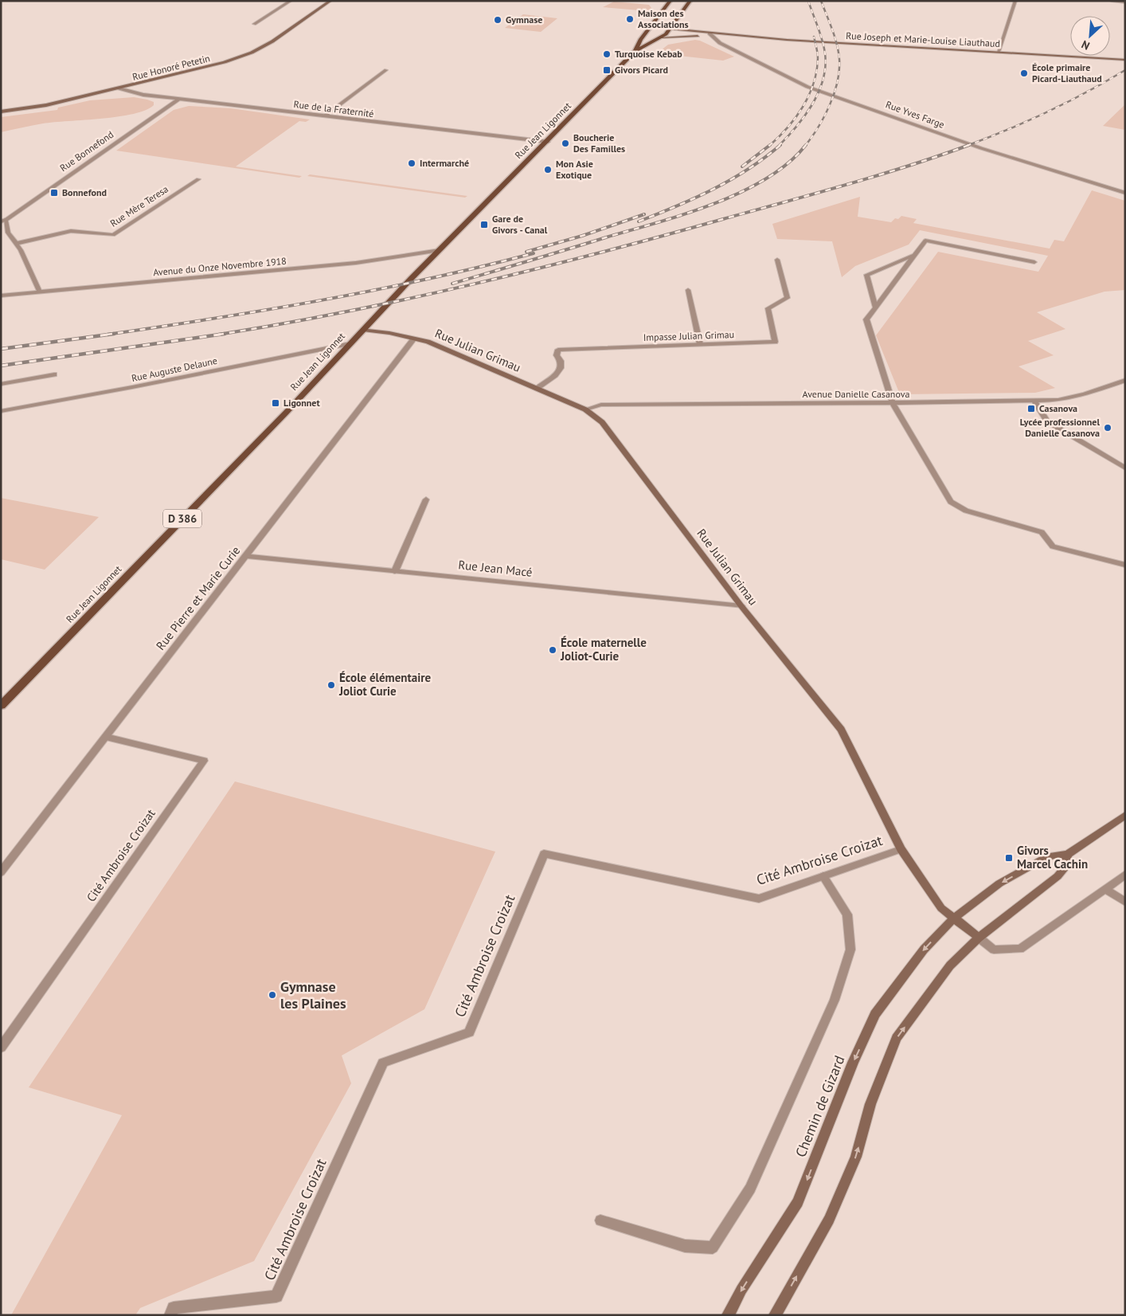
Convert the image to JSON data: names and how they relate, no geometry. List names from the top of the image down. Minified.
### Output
{"streets":{"main road":["Rue Jean Ligonnet","D 386"],"street":["Rue Joseph et Marie-Louise Liauthaud","Rue Honoré Petetin","Rue de la Fraternité","Rue Yves Farge","Rue Bonnefond","Rue Mère Teresa","Avenue du Onze Novembre 1918","Impasse Julian Grimau","Rue Julian Grimau","Rue Auguste Delaune","Avenue Danielle Casanova","Rue Jean Macé","Rue Pierre et Marie Curie","Cité Ambroise Croizat","Chemin de Gizard"]},"crossings":[["Rue Joseph et Marie-Louise Liauthaud","Rue Yves Farge"],["Rue Joseph et Marie-Louise Liauthaud","Rue Jean Ligonnet"],["Rue Honoré Petetin","Rue de la Fraternité"],["Rue de la Fraternité","Rue Jean Ligonnet"],["Rue de la Fraternité","Rue Bonnefond"],["Rue Jean Ligonnet","Avenue du Onze Novembre 1918"],["Rue Jean Ligonnet","Rue Julian Grimau"],["Rue Jean Ligonnet","Rue Auguste Delaune"],["Rue Bonnefond","Rue Mère Teresa"],["Rue Bonnefond","Avenue du Onze Novembre 1918"],["Impasse Julian Grimau","Rue Julian Grimau"],["Rue Julian Grimau","Avenue Danielle Casanova"],["Rue Julian Grimau","Rue Jean Macé"],["Rue Julian Grimau","Rue Pierre et Marie Curie"],["Rue Julian Grimau","Cité Ambroise Croizat"],["Rue Julian Grimau","Chemin de Gizard"],["Rue Jean Macé","Rue Pierre et Marie Curie"],["Rue Pierre et Marie Curie","Cité Ambroise Croizat"]],"places":{"other":["Maison des Associations","Gymnase","Turquoise Kebab","École primaire Picard-Liauthaud","Boucherie Des Familles","Intermarché","Mon Asie Exotique","Lycée professionnel Danielle Casanova","École maternelle Joliot-Curie","École élémentaire Joliot Curie","Gymnase les Plaines"],"transit":["Givors Picard","Bonnefond","Gare de Givors - Canal","Ligonnet","Casanova","Givors Marcel Cachin"]},"north":"bottom left"}
